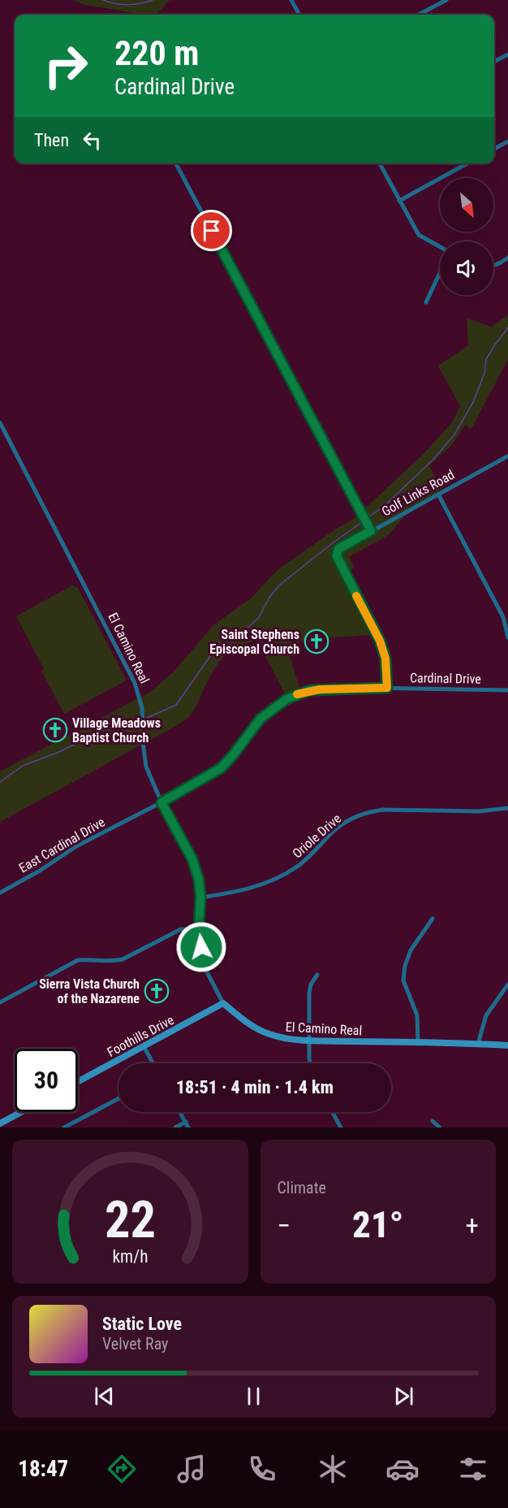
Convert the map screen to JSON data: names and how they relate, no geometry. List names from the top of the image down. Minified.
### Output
{"streets":{"street":["Golf Links Road","El Camino Real","Cardinal Drive","Oriole Drive","East Cardinal Drive","Foothills Drive"]},"crossings":[["Golf Links Road","Cardinal Drive"],["El Camino Real","Cardinal Drive"],["El Camino Real","Oriole Drive"],["El Camino Real","East Cardinal Drive"],["El Camino Real","Foothills Drive"],["Cardinal Drive","East Cardinal Drive"]],"places":{"church":["Saint Stephens Episcopal Church","Village Meadows Baptist Church","Sierra Vista Church of the Nazarene"]},"north":"bottom right","page":{"turn":["220 m","Cardinal Drive"],"then":"Then","limit":"30","trip":"18:51 · 4 min · 1.4 km","tile":"Climate","heat":["−","21°","+"],"song":["Static Love","Velvet Ray"],"tabs":"18:47","gauge":["22","km/h"]}}
